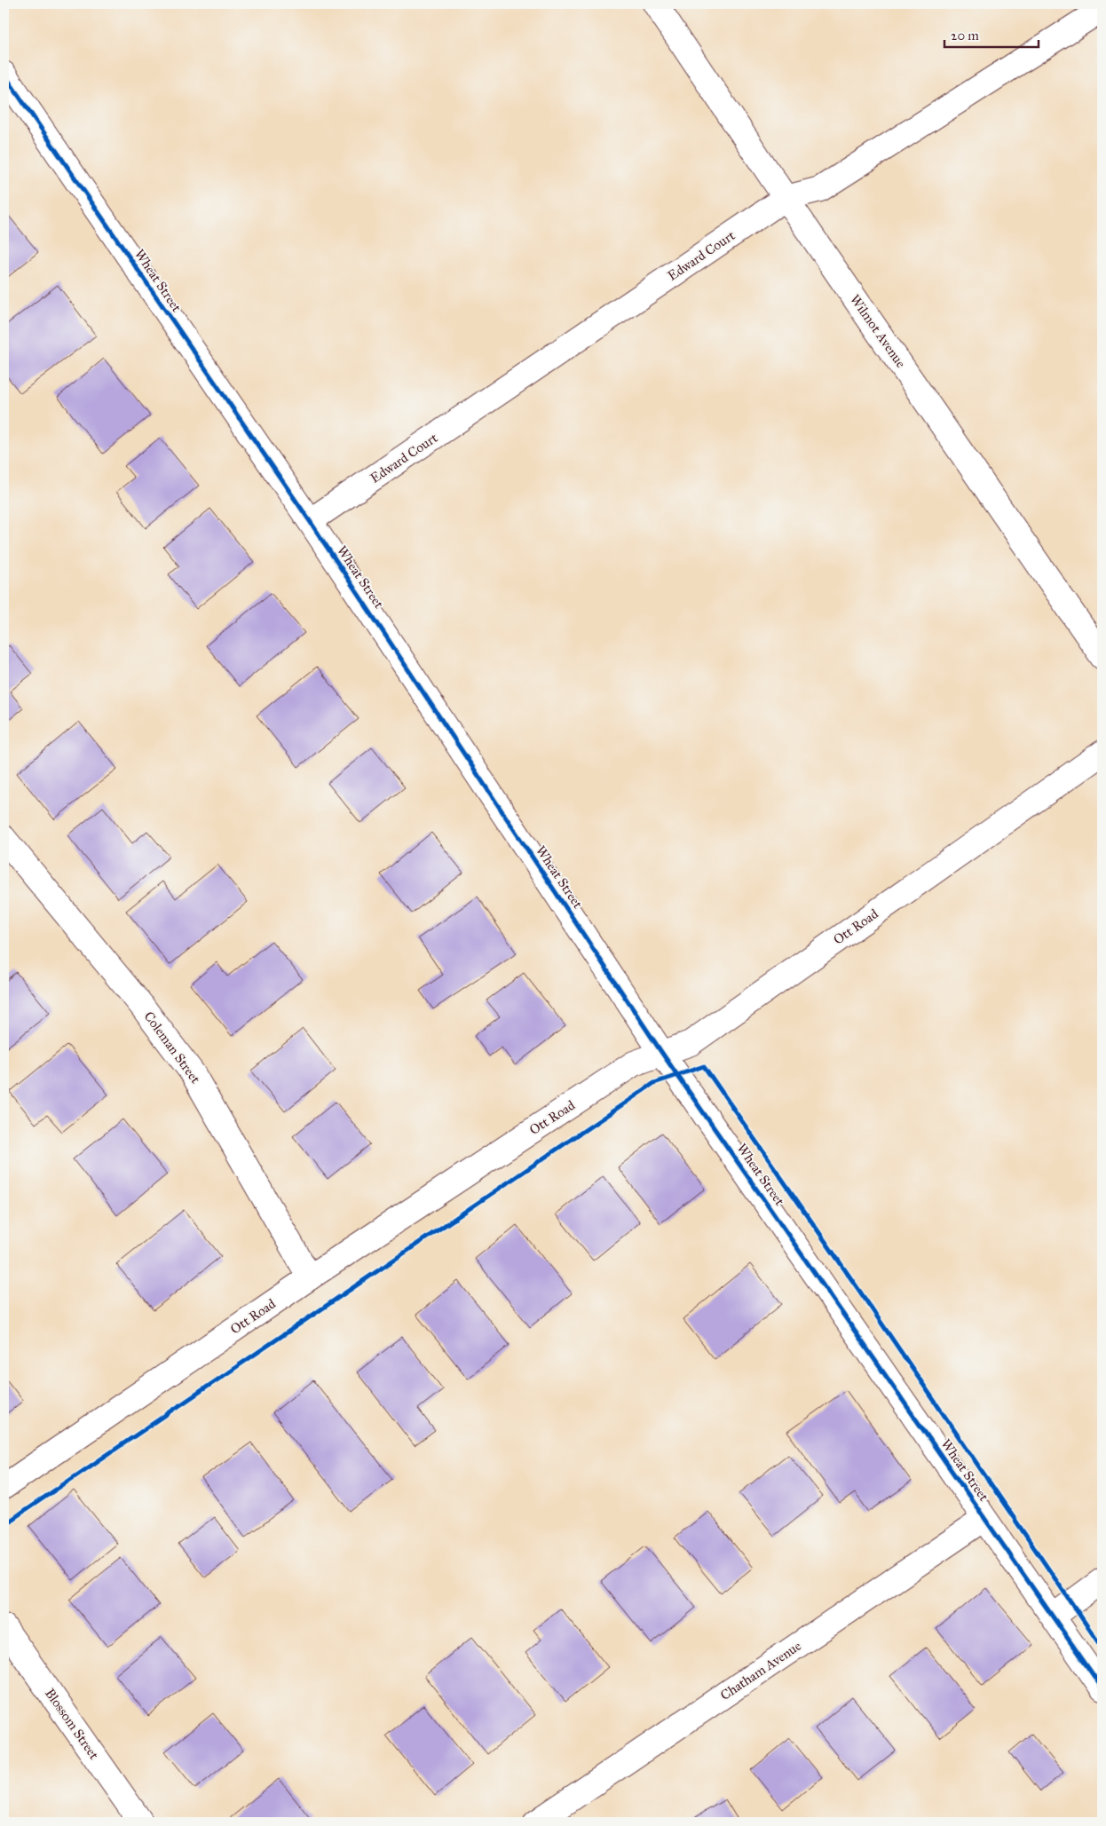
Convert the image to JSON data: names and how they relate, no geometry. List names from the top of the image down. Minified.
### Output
{"streets":{"street":["Edward Court","Wheat Street","Wilmot Avenue","Ott Road","Coleman Street","Chatham Avenue","Blossom Street"]},"crossings":[["Edward Court","Wheat Street"],["Edward Court","Wilmot Avenue"],["Wheat Street","Ott Road"],["Wheat Street","Chatham Avenue"],["Ott Road","Coleman Street"]],"scale_bar":"20 m"}
